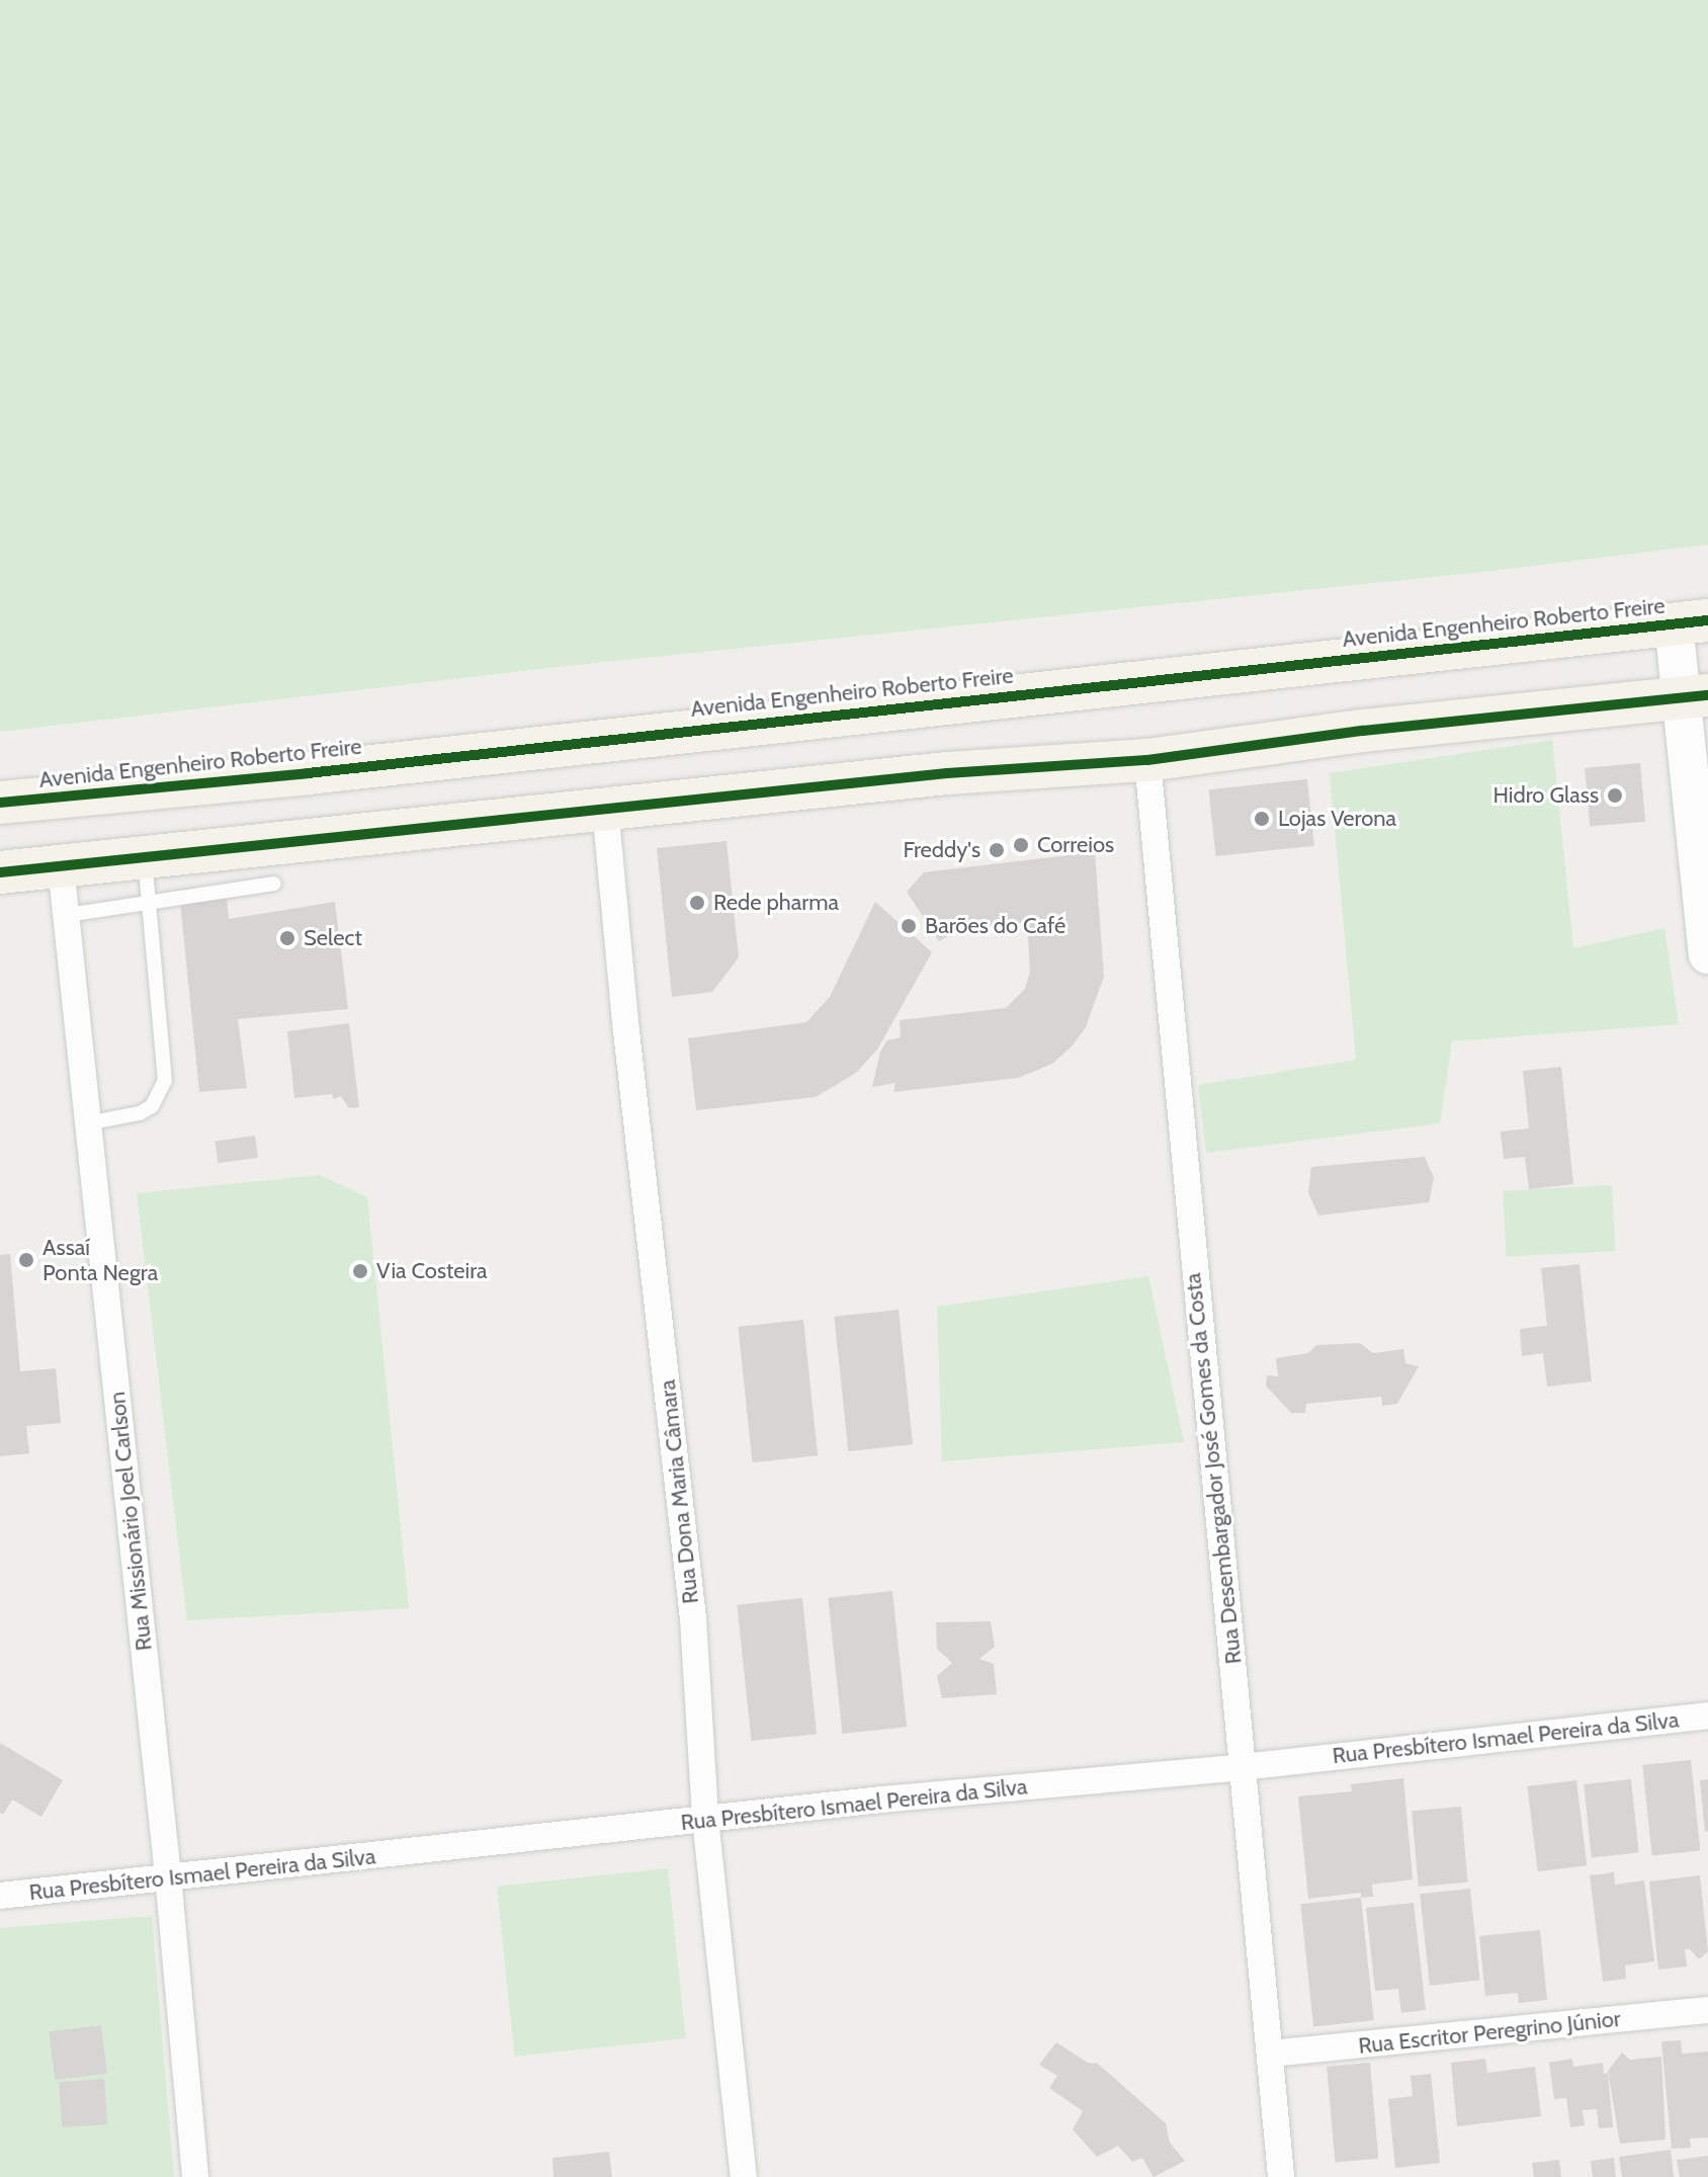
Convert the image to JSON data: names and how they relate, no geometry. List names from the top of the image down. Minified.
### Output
{"streets":{"main road":["Avenida Engenheiro Roberto Freire"],"street":["Rua Desembargador José Gomes da Costa","Rua Dona Maria Câmara","Rua Missionário Joel Carlson","Rua Presbítero Ismael Pereira da Silva","Rua Escritor Peregrino Júnior"]},"crossings":[["Rua Desembargador José Gomes da Costa","Rua Presbítero Ismael Pereira da Silva"],["Rua Desembargador José Gomes da Costa","Rua Escritor Peregrino Júnior"],["Rua Dona Maria Câmara","Rua Presbítero Ismael Pereira da Silva"],["Rua Missionário Joel Carlson","Rua Presbítero Ismael Pereira da Silva"]],"places":["Hidro Glass","Lojas Verona","Correios","Freddy's","Rede pharma","Barões do Café","Select","Assaí Ponta Negra","Via Costeira"]}
